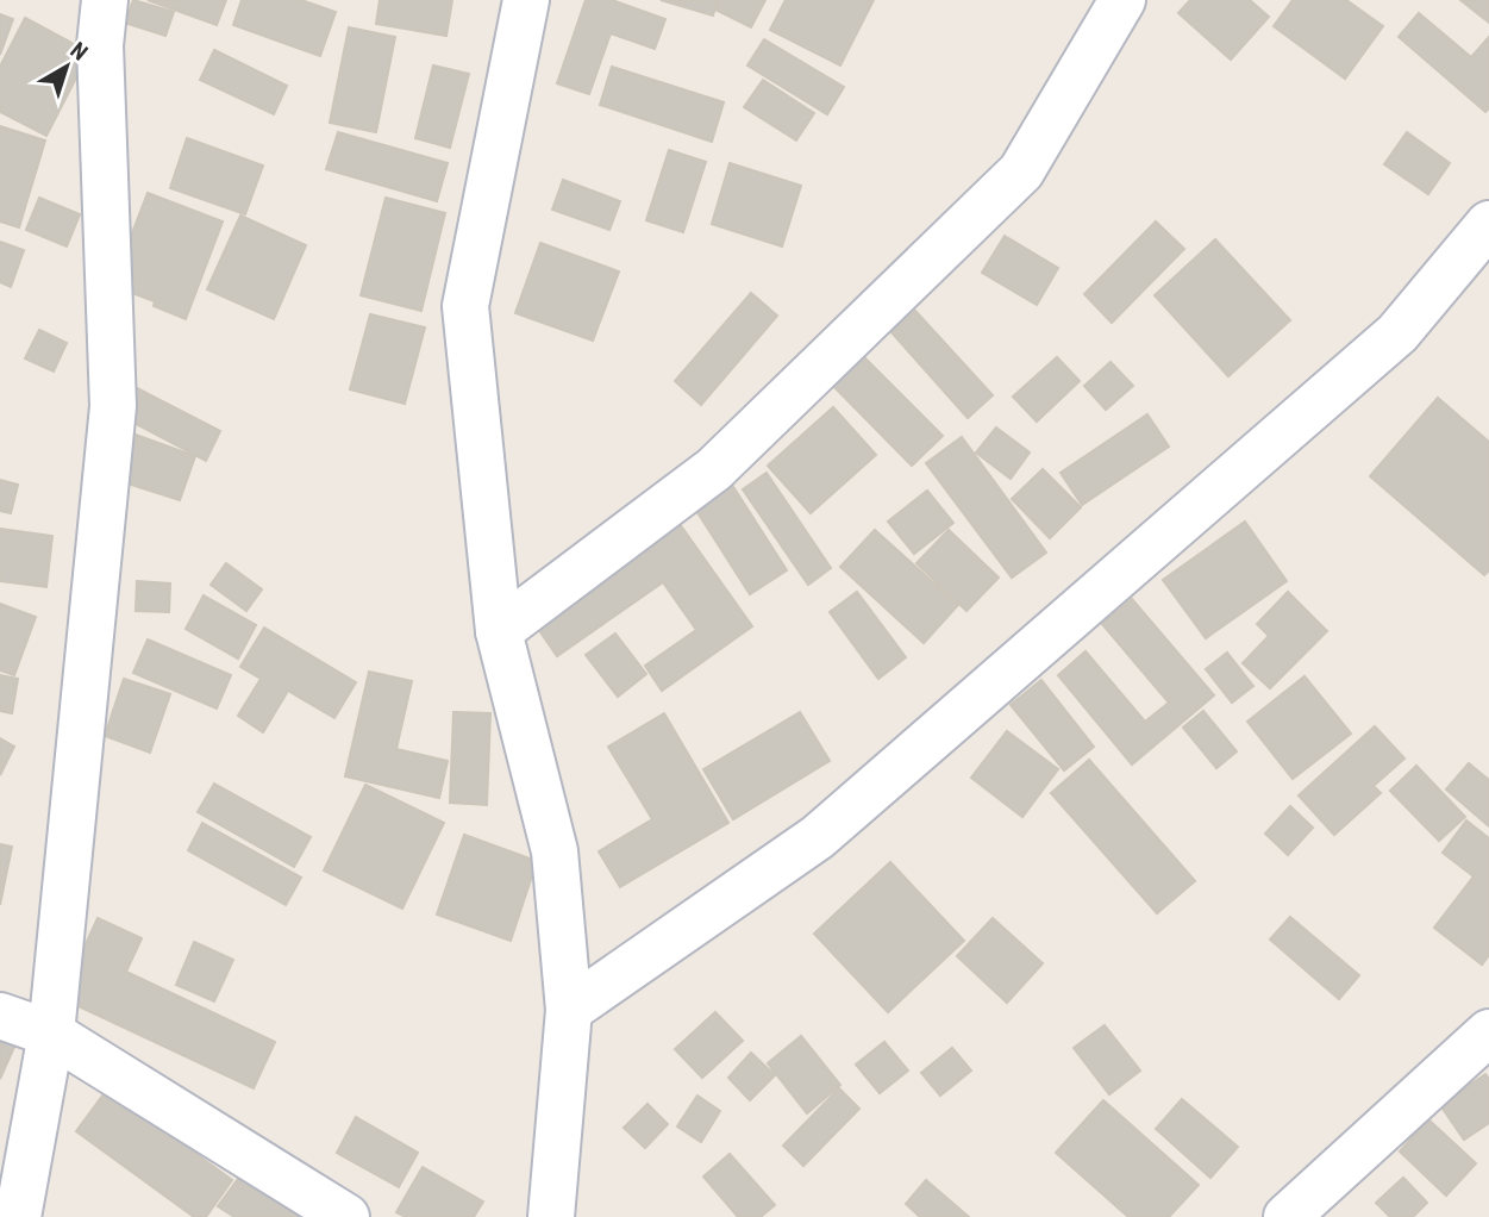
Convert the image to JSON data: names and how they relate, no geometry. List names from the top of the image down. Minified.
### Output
{"north":"top right"}
